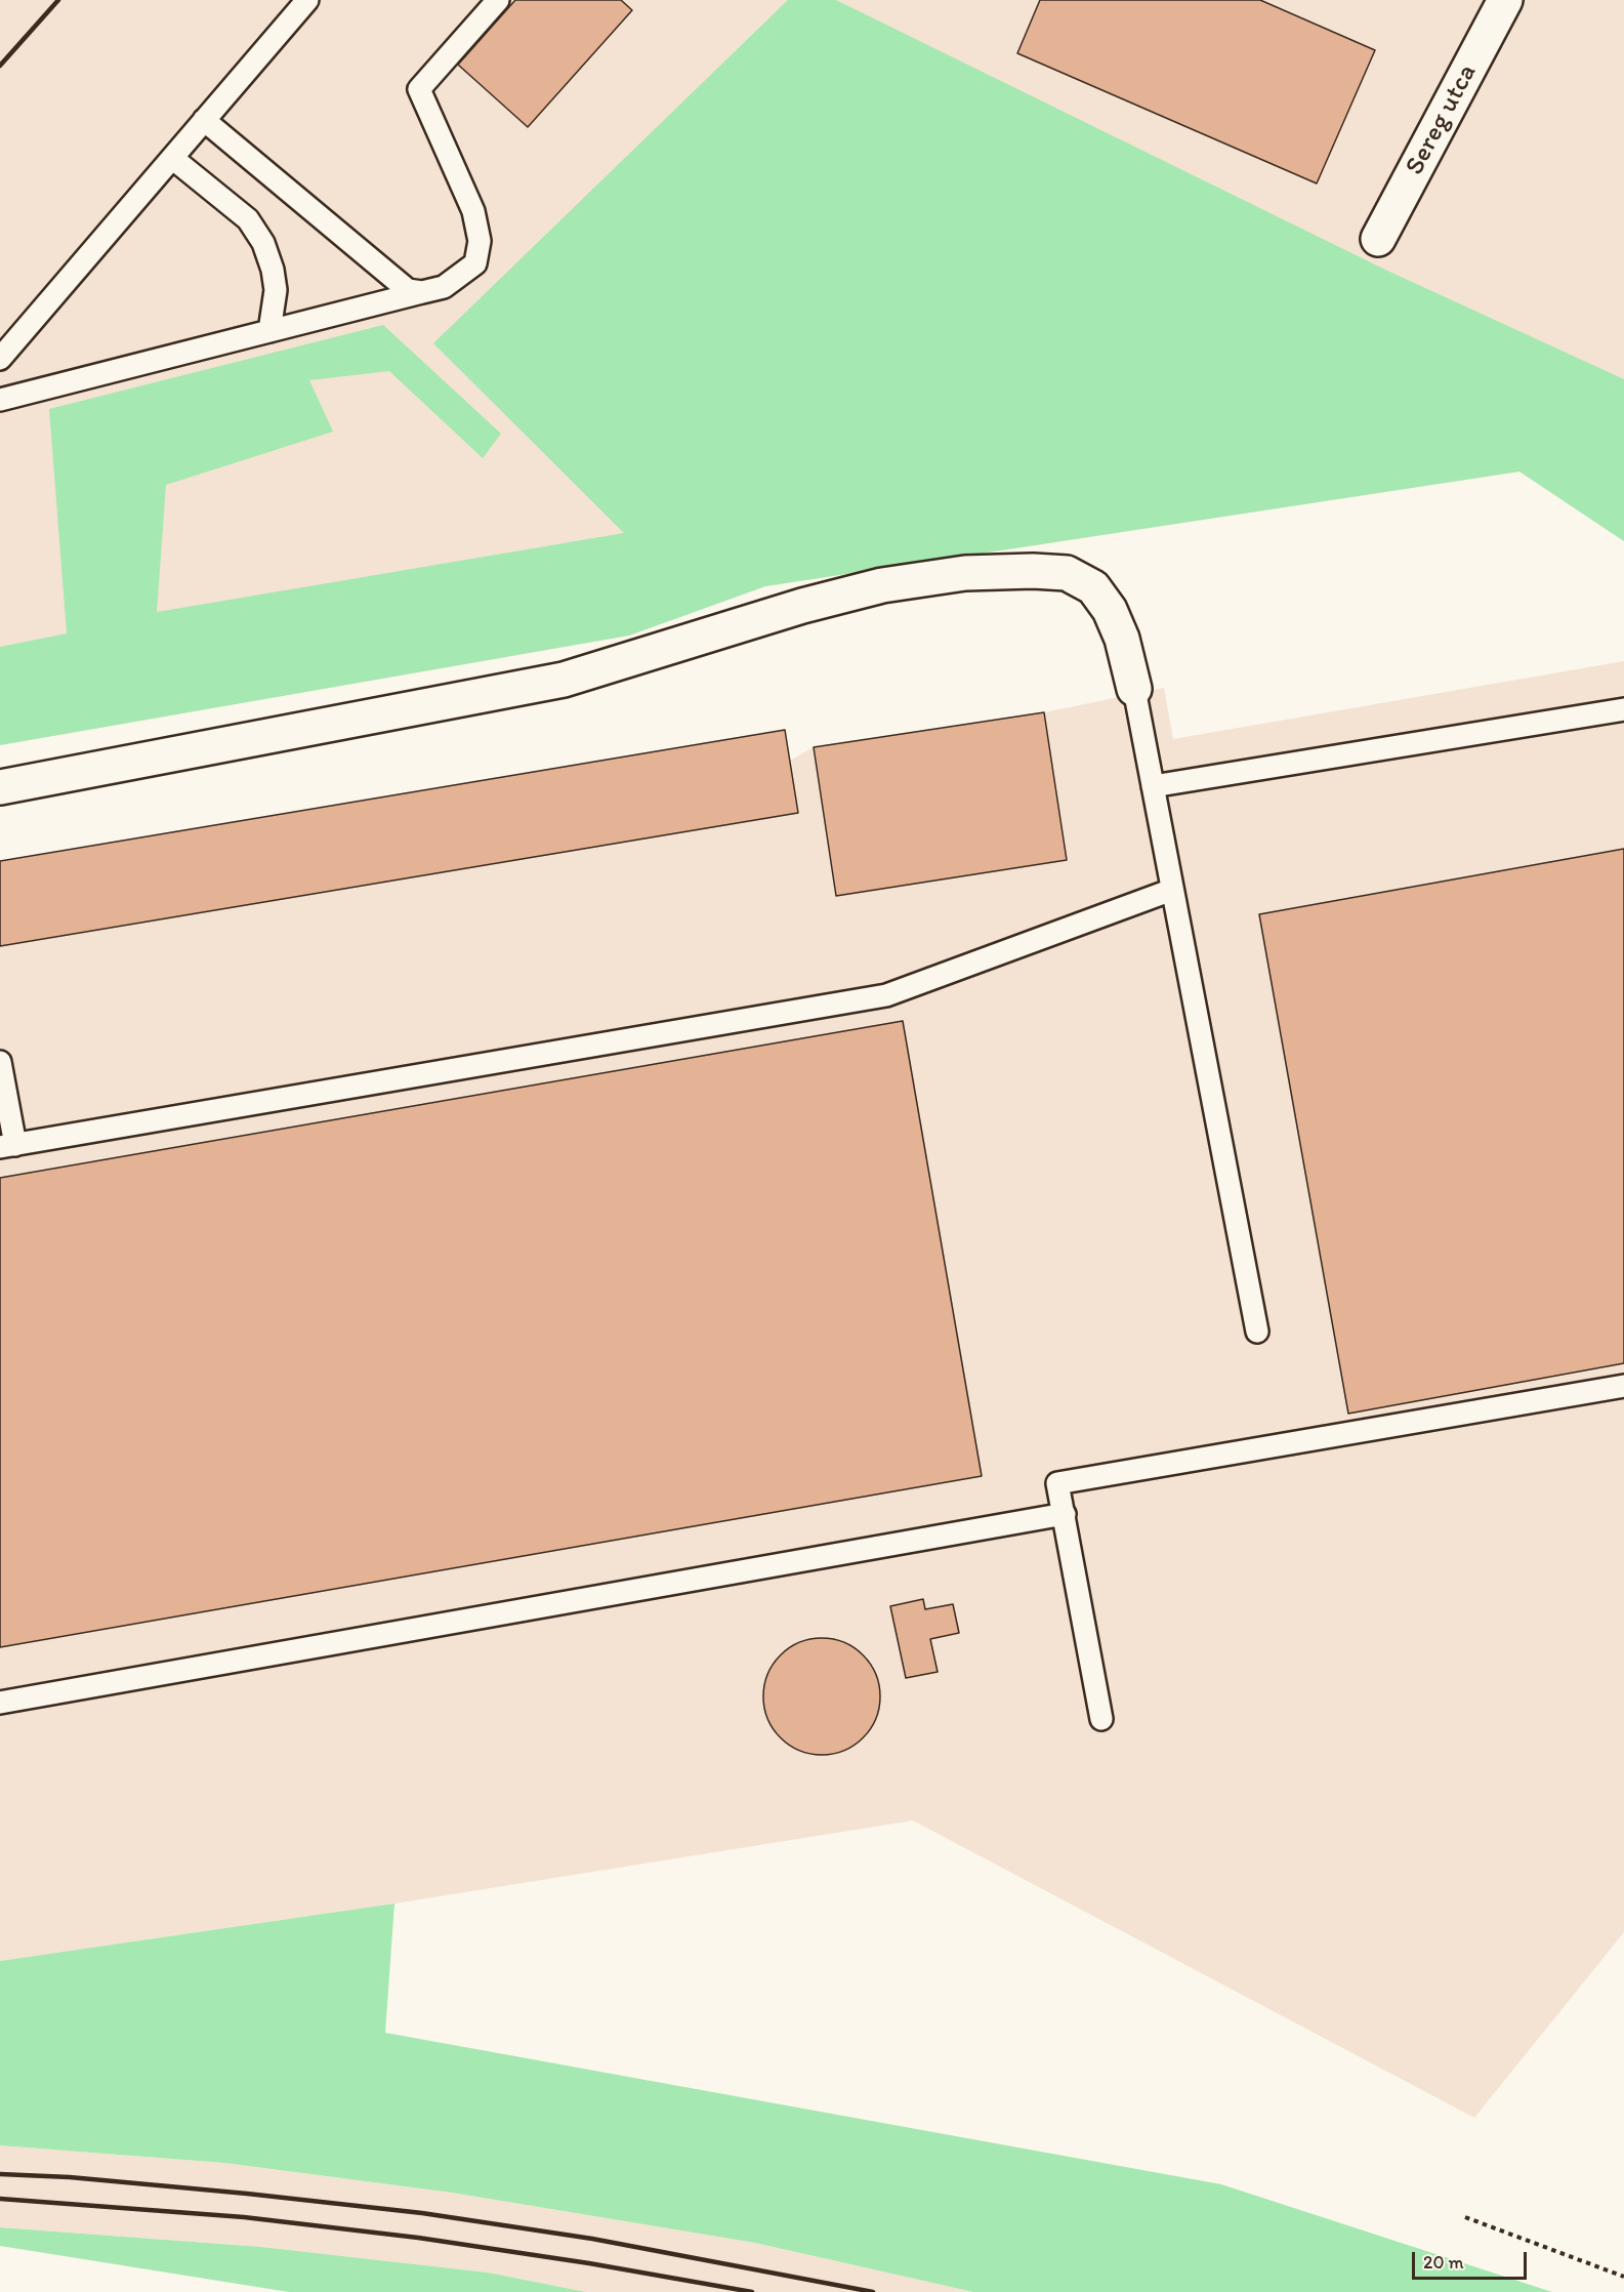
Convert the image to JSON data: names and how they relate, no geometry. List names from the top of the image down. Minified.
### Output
{"streets":{"street":["Sereg utca"]},"scale_bar":"20 m"}
